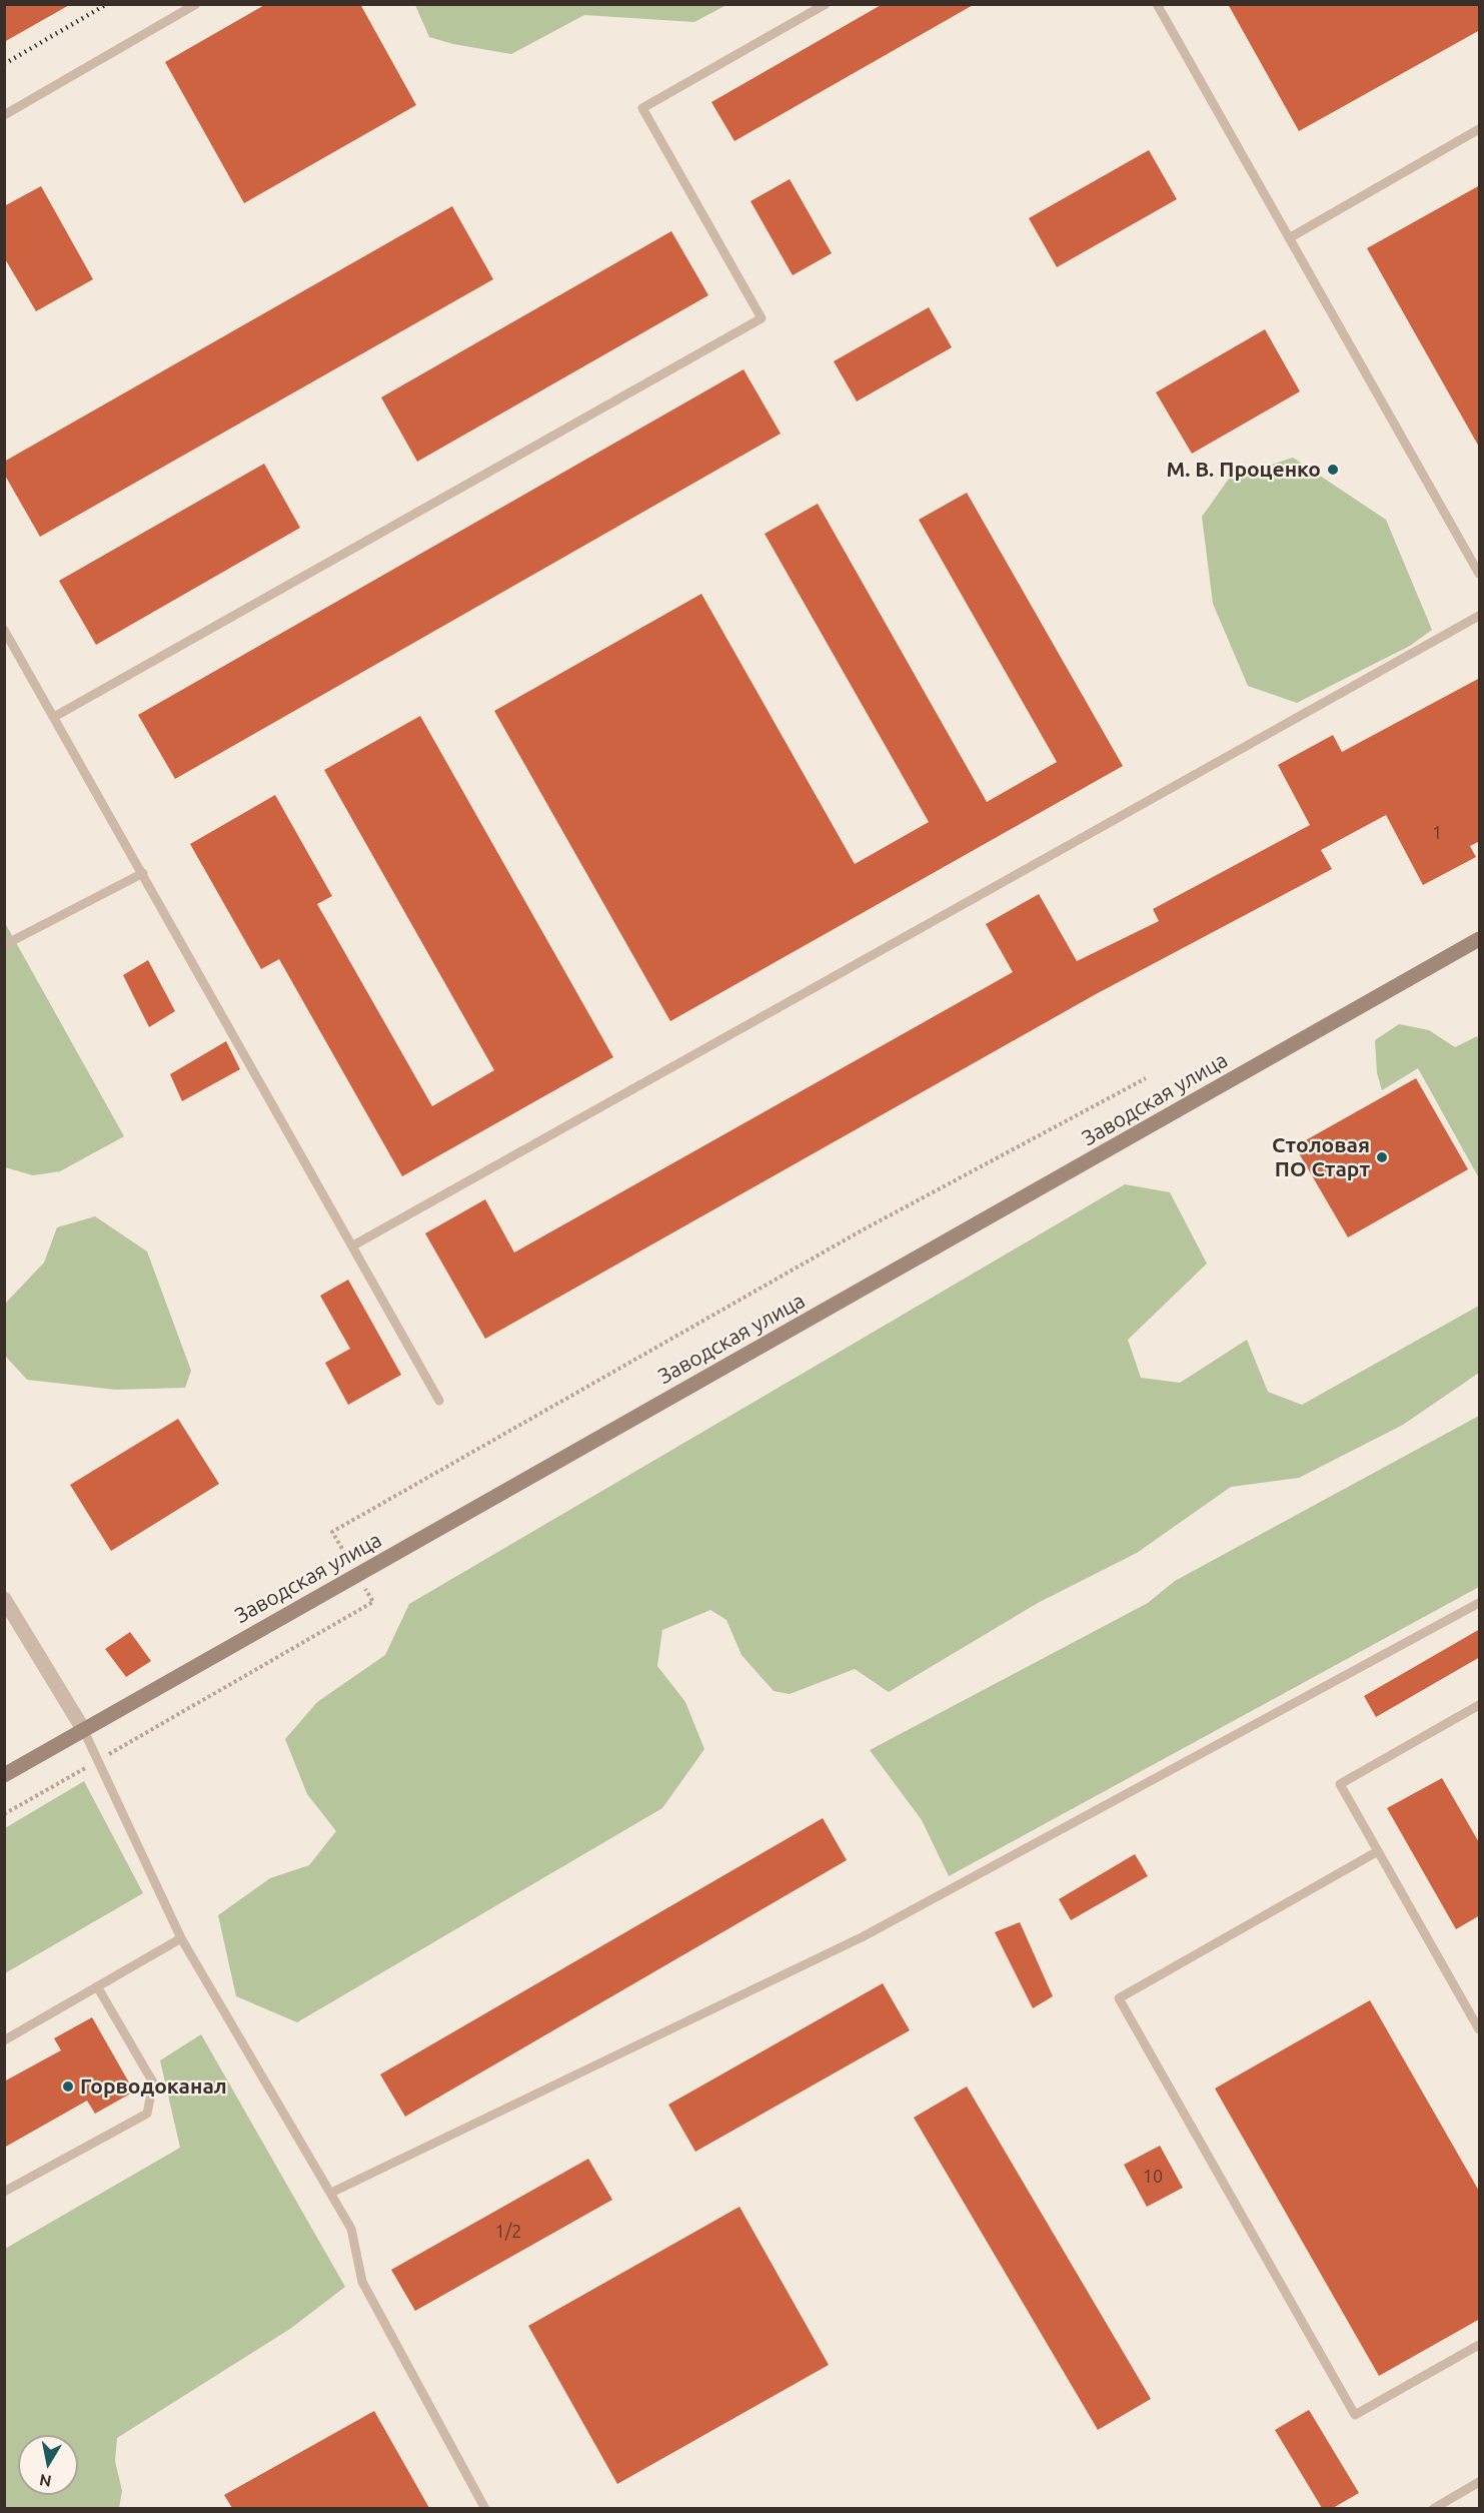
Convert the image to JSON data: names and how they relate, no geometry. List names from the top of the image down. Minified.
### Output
{"streets":{"main road":["Заводская улица"]},"places":["М. В. Проценко","Столовая ПО Старт","Горводоканал"],"house_numbers":["1","10","1/2"],"north":"bottom"}
